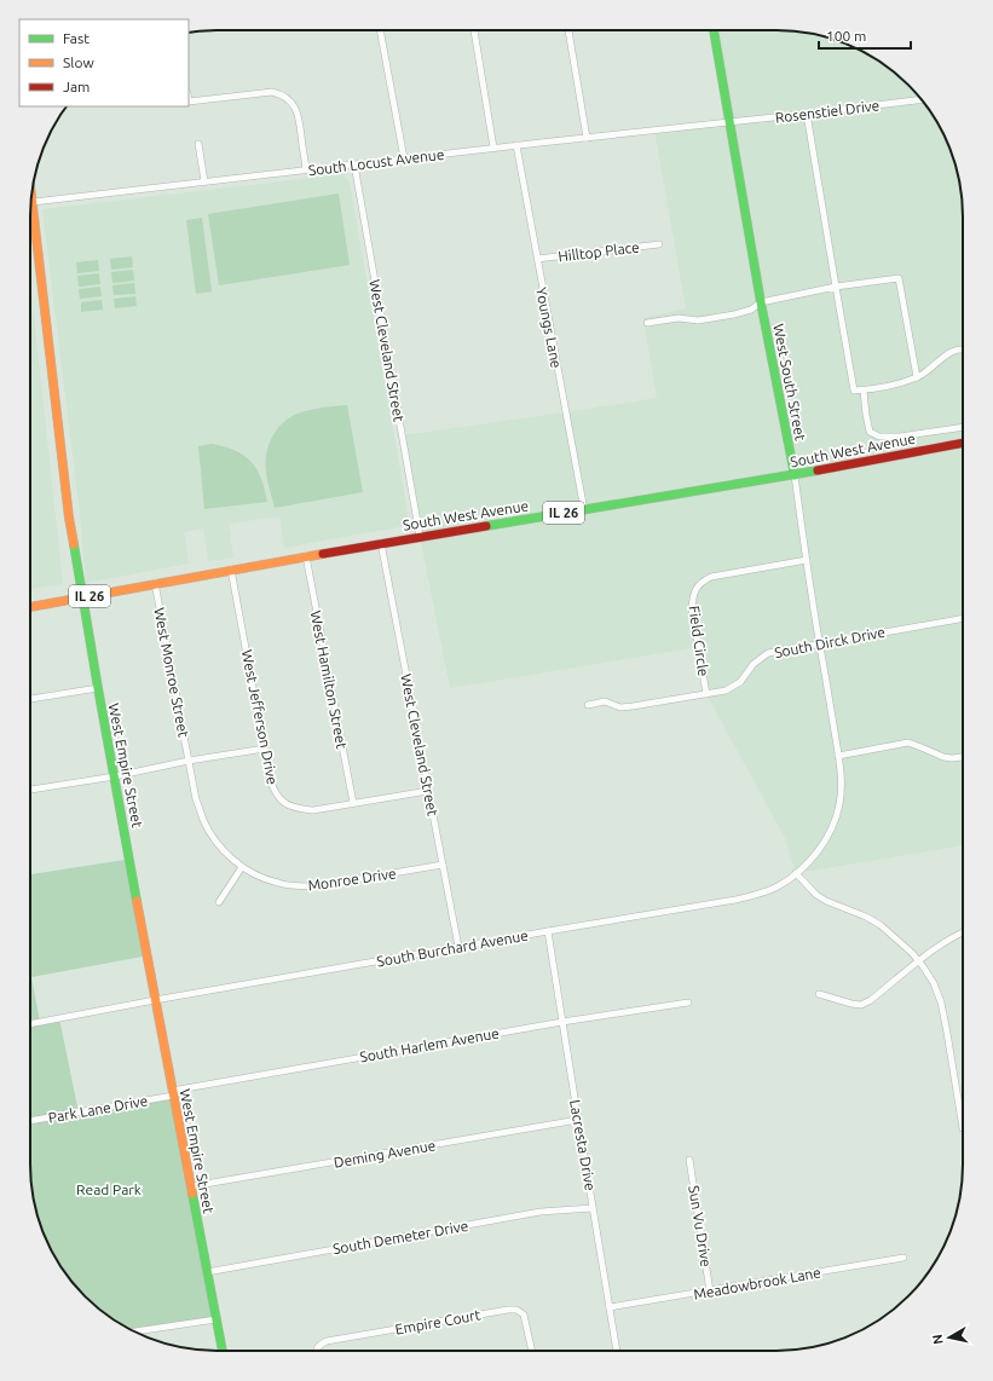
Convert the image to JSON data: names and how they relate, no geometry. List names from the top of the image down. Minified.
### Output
{"streets":{"main road":["West South Street","South West Avenue","IL 26","West Empire Street"],"street":["Rosenstiel Drive","South Locust Avenue","Hilltop Place","Youngs Lane","West Cleveland Street","Field Circle","South Dirck Drive","West Monroe Street","West Hamilton Street","West Jefferson Drive","Monroe Drive","South Burchard Avenue","South Harlem Avenue","Park Lane Drive","Lacresta Drive","Deming Avenue","Sun Vu Drive","South Demeter Drive","Meadowbrook Lane","Empire Court"]},"crossings":[["Rosenstiel Drive","South Locust Avenue"],["Rosenstiel Drive","West South Street"],["South Locust Avenue","Youngs Lane"],["South Locust Avenue","West Cleveland Street"],["South Locust Avenue","West South Street"],["Hilltop Place","Youngs Lane"],["Youngs Lane","South West Avenue"],["West Cleveland Street","South West Avenue"],["West Cleveland Street","West Jefferson Drive"],["West Cleveland Street","Monroe Drive"],["West Cleveland Street","South Burchard Avenue"],["West South Street","South West Avenue"],["West South Street","Field Circle"],["West South Street","South Dirck Drive"],["West South Street","South Burchard Avenue"],["South West Avenue","West Monroe Street"],["South West Avenue","West Hamilton Street"],["South West Avenue","West Jefferson Drive"],["South West Avenue","West Empire Street"],["Field Circle","South Dirck Drive"],["West Monroe Street","Monroe Drive"],["West Hamilton Street","West Jefferson Drive"],["West Empire Street","South Burchard Avenue"],["West Empire Street","South Harlem Avenue"],["West Empire Street","Park Lane Drive"],["West Empire Street","Deming Avenue"],["West Empire Street","South Demeter Drive"],["South Burchard Avenue","Lacresta Drive"],["South Harlem Avenue","Park Lane Drive"],["South Harlem Avenue","Lacresta Drive"],["Lacresta Drive","Deming Avenue"],["Lacresta Drive","South Demeter Drive"],["Lacresta Drive","Meadowbrook Lane"],["Sun Vu Drive","Meadowbrook Lane"]],"parks":["Read Park"],"legend":["Fast","Slow","Jam"],"scale_bar":"100 m","north":"left"}
